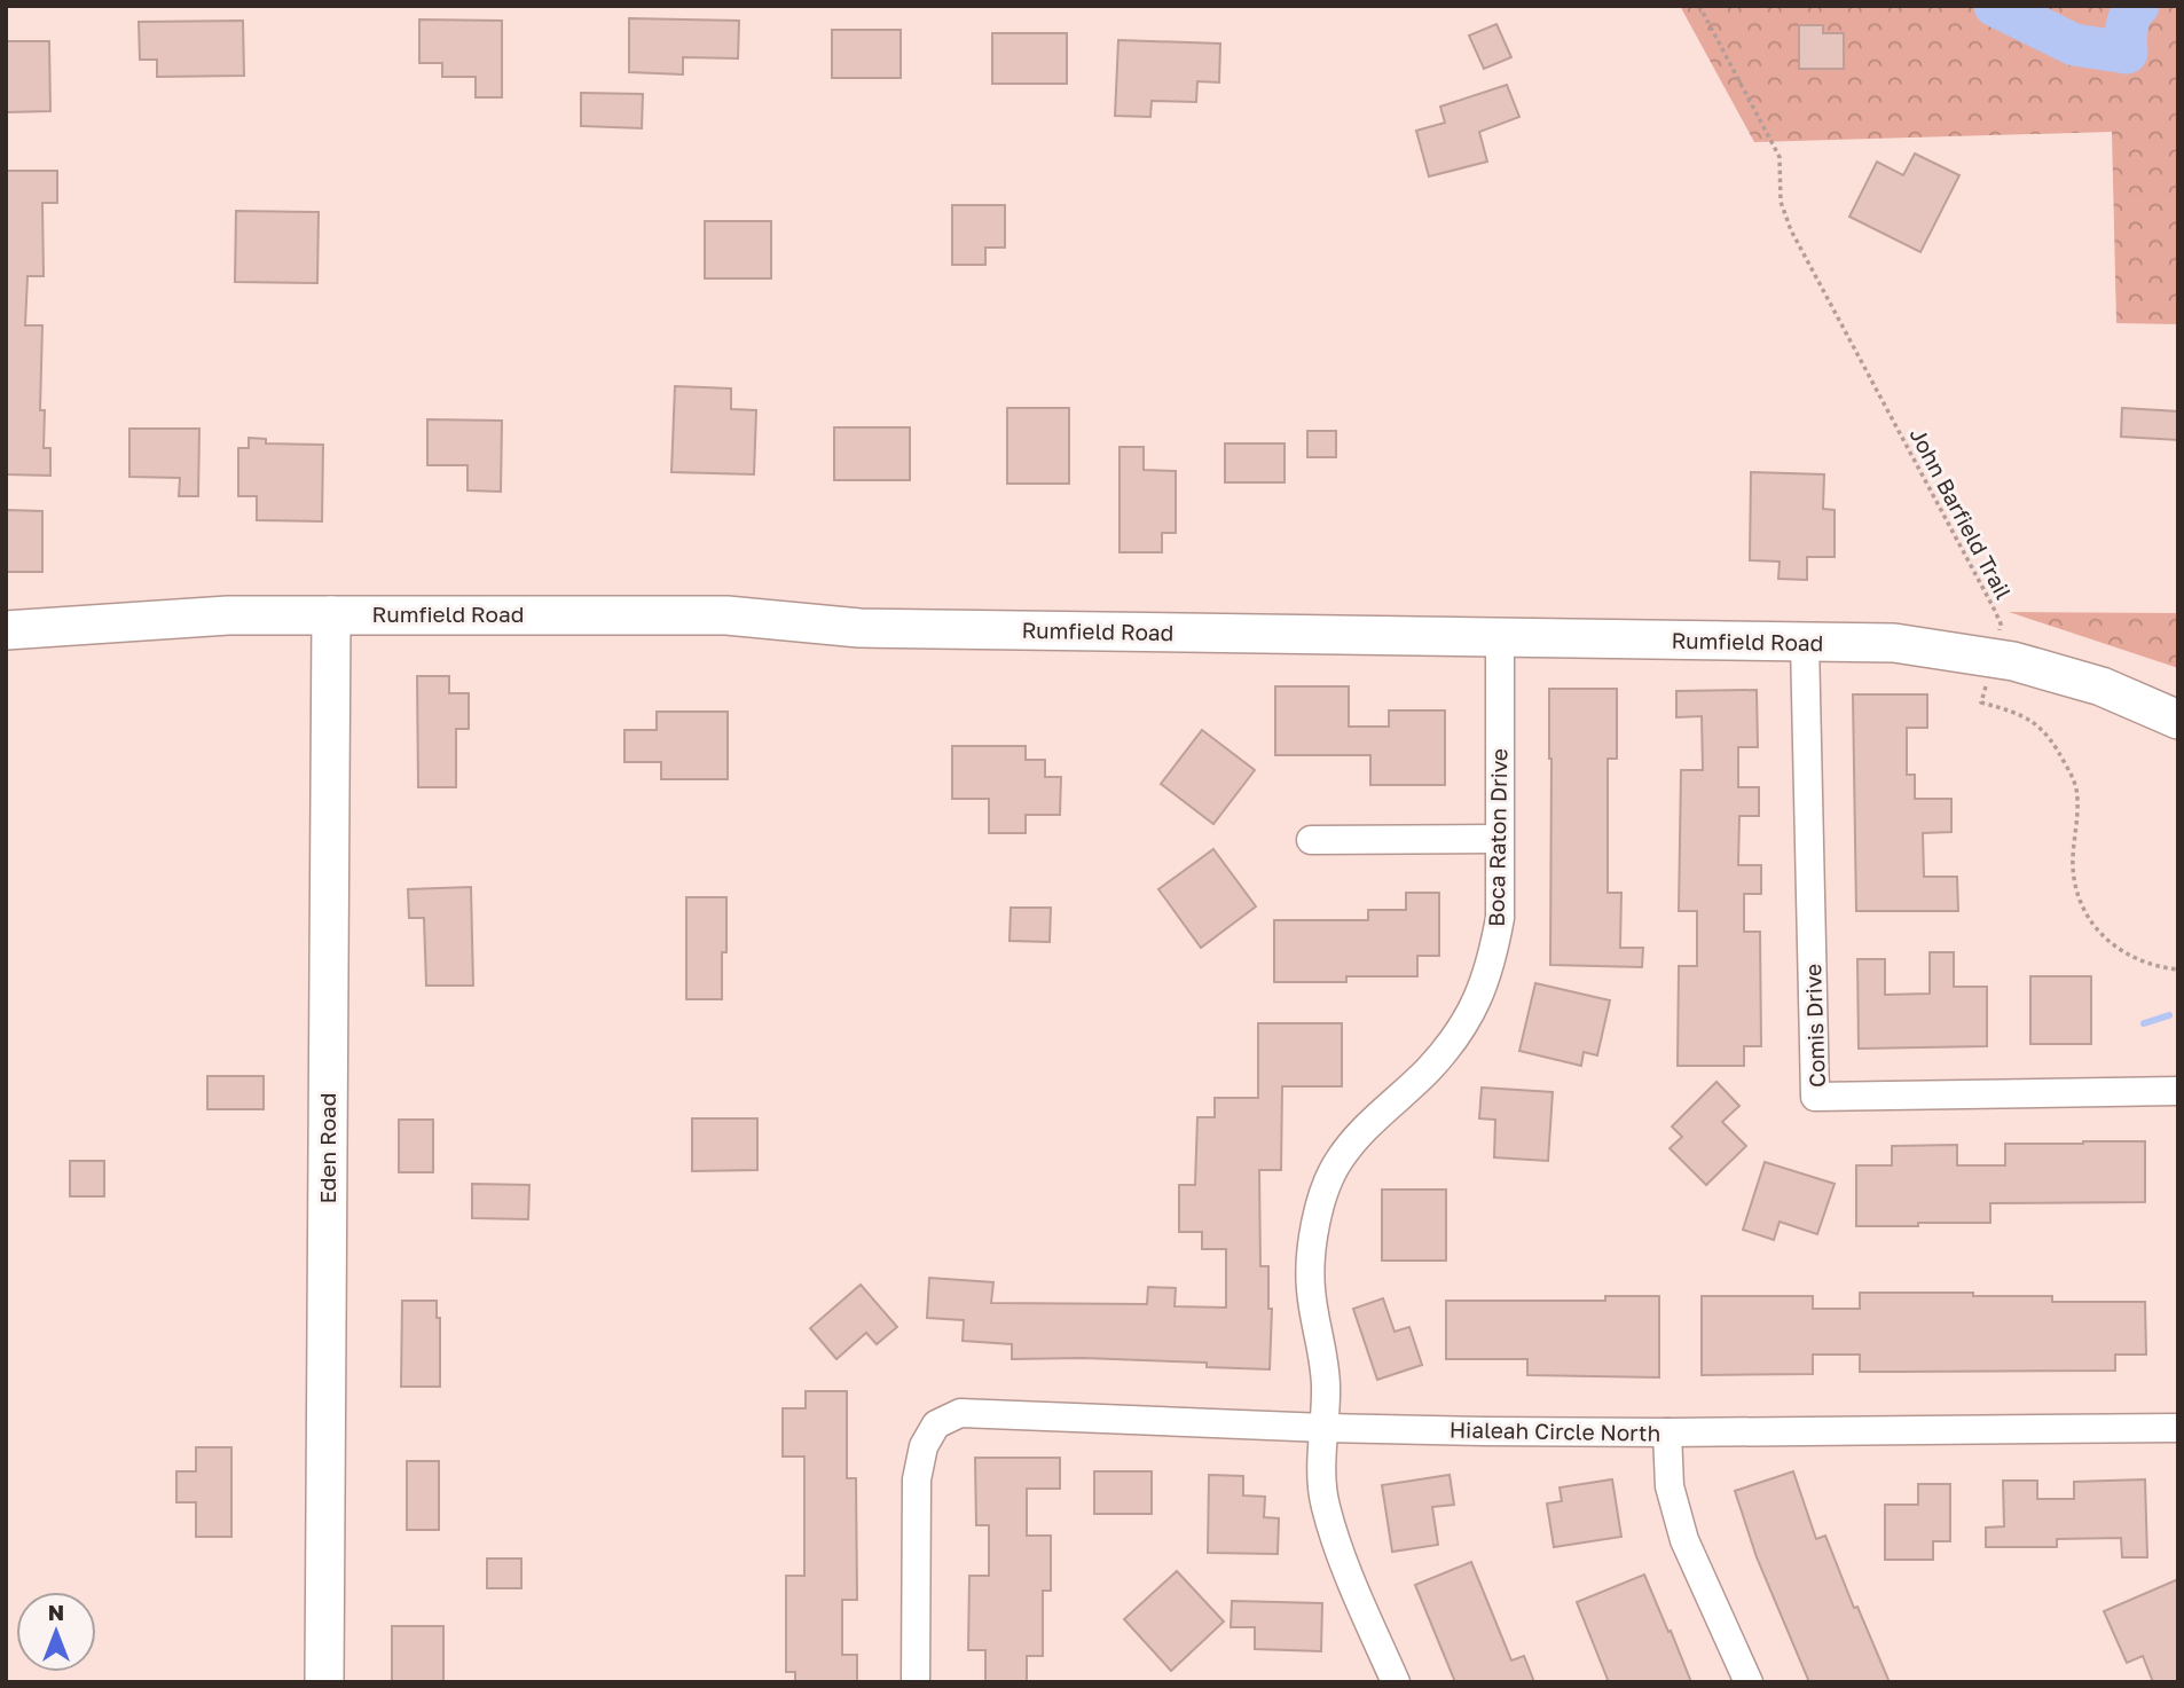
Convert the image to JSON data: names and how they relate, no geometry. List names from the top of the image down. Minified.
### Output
{"streets":{"main road":["Rumfield Road","Eden Road"],"street":["Boca Raton Drive","Comis Drive","Hialeah Circle North"],"path":["John Barfield Trail"]},"crossings":[["John Barfield Trail","Rumfield Road"],["Rumfield Road","Boca Raton Drive"],["Rumfield Road","Comis Drive"],["Rumfield Road","Eden Road"],["Boca Raton Drive","Hialeah Circle North"]],"north":"top"}
